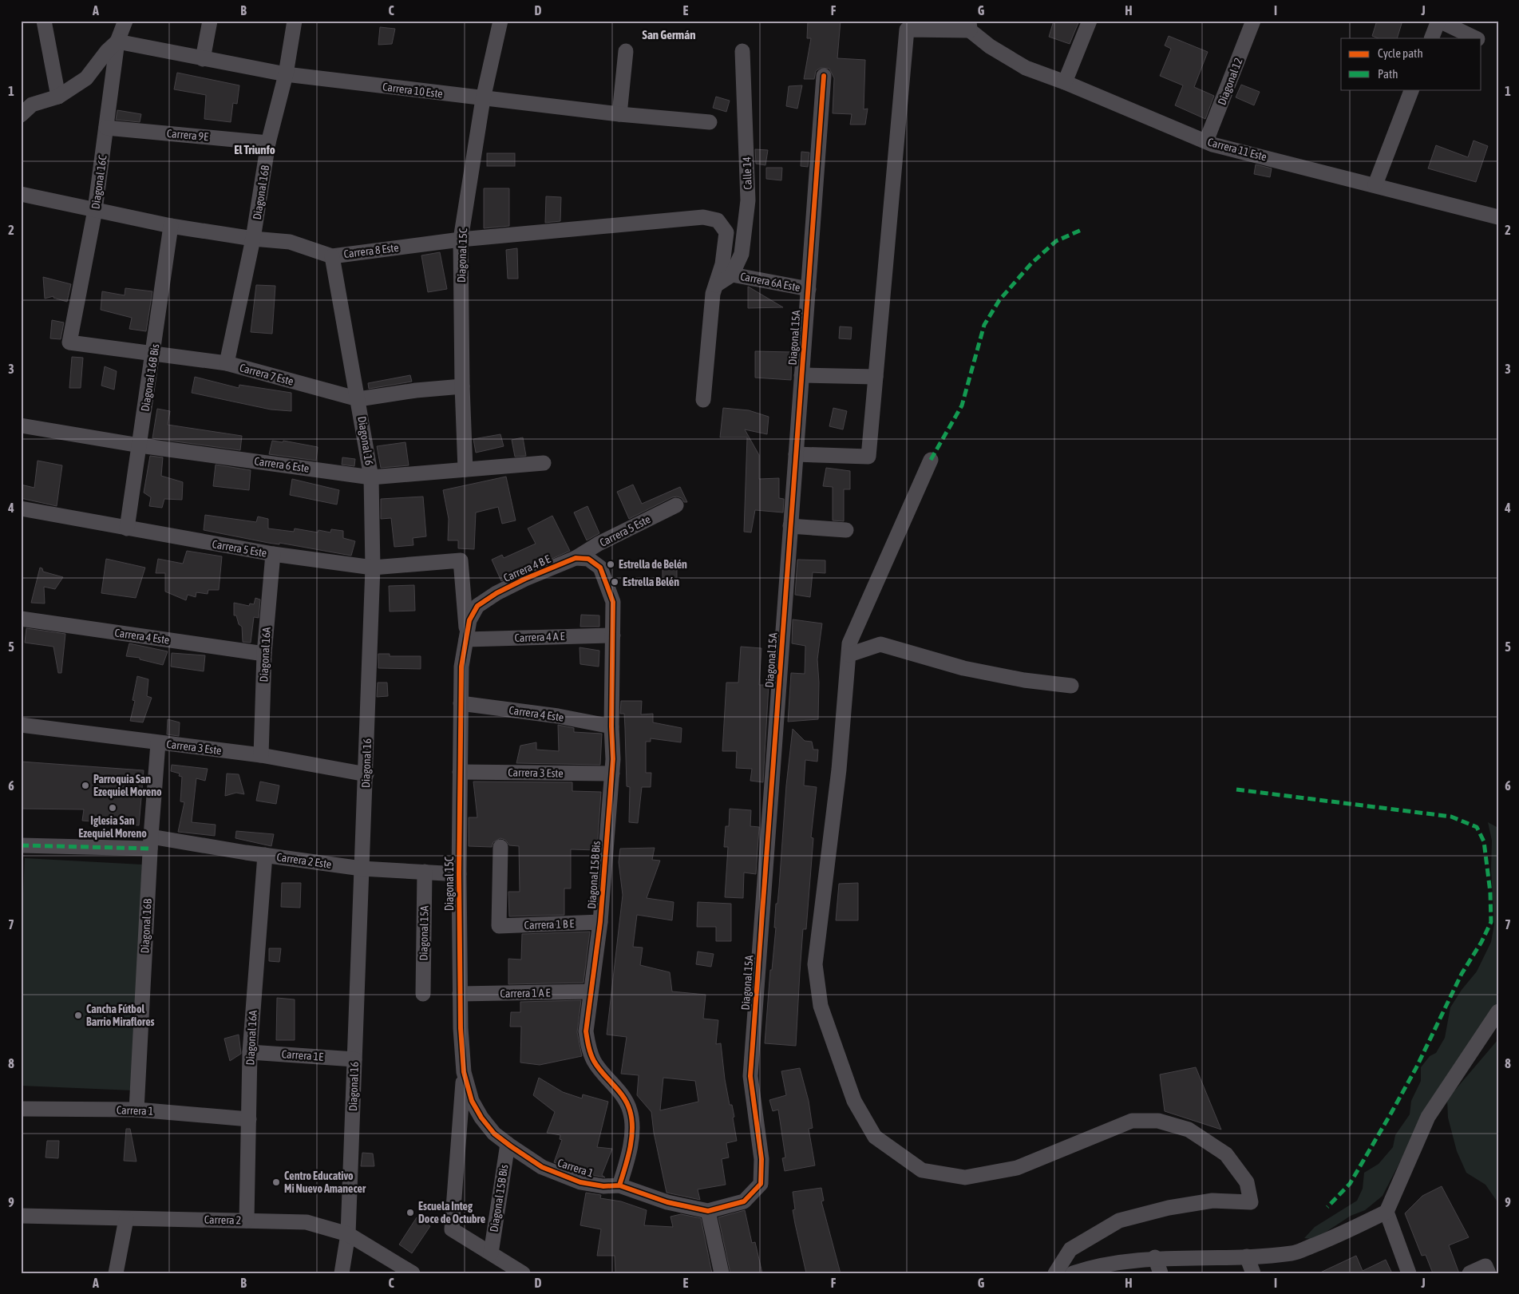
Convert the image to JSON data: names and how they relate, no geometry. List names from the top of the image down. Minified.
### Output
{"streets":{"street":["Diagonal 12","Carrera 10 Este","Carrera 9E","Carrera 11 Este","Calle 14","Diagonal 16C","Diagonal 16B","Carrera 8 Este","Diagonal 15C","Carrera 6A Este","Diagonal 15A","Carrera 7 Este","Diagonal 16B Bis","Diagonal 16","Carrera 6 Este","Carrera 5 Este","Carrera 4 B E","Carrera 4 Este","Carrera 4 A E","Diagonal 16A","Carrera 3 Este","Carrera 2 Este","Diagonal 15B Bis","Carrera 1 B E","Carrera 1 A E","Carrera 1E","Carrera 1","Carrera 2"]},"crossings":[["Diagonal 12","Carrera 11 Este"],["Carrera 10 Este","Diagonal 16C"],["Carrera 10 Este","Diagonal 16B"],["Carrera 10 Este","Diagonal 15C"],["Carrera 9E","Diagonal 16C"],["Carrera 9E","Diagonal 16B"],["Calle 14","Carrera 6A Este"],["Diagonal 16C","Carrera 8 Este"],["Diagonal 16C","Carrera 7 Este"],["Diagonal 16B","Carrera 8 Este"],["Diagonal 16B","Carrera 7 Este"],["Diagonal 16B","Carrera 3 Este"],["Diagonal 16B","Carrera 2 Este"],["Diagonal 16B","Carrera 1"],["Carrera 8 Este","Diagonal 15C"],["Carrera 8 Este","Diagonal 16B Bis"],["Carrera 8 Este","Diagonal 16"],["Diagonal 15C","Carrera 7 Este"],["Diagonal 15C","Carrera 6 Este"],["Diagonal 15C","Carrera 5 Este"],["Diagonal 15C","Carrera 4 B E"],["Diagonal 15C","Carrera 4 Este"],["Diagonal 15C","Carrera 4 A E"],["Diagonal 15C","Carrera 3 Este"],["Diagonal 15C","Carrera 2 Este"],["Diagonal 15C","Diagonal 15B Bis"],["Diagonal 15C","Carrera 1 A E"],["Diagonal 15C","Carrera 1"],["Carrera 6A Este","Diagonal 15A"],["Diagonal 15A","Carrera 2 Este"],["Diagonal 15A","Carrera 1"],["Carrera 7 Este","Diagonal 16B Bis"],["Carrera 7 Este","Diagonal 16"],["Diagonal 16B Bis","Carrera 6 Este"],["Diagonal 16B Bis","Carrera 5 Este"],["Diagonal 16","Carrera 6 Este"],["Diagonal 16","Carrera 5 Este"],["Diagonal 16","Carrera 3 Este"],["Diagonal 16","Carrera 2 Este"],["Diagonal 16","Carrera 1E"],["Diagonal 16","Carrera 2"],["Carrera 5 Este","Carrera 4 B E"],["Carrera 5 Este","Diagonal 16A"],["Carrera 5 Este","Diagonal 15B Bis"],["Carrera 4 B E","Diagonal 15B Bis"],["Carrera 4 Este","Diagonal 16A"],["Carrera 4 Este","Diagonal 15B Bis"],["Carrera 4 A E","Diagonal 15B Bis"],["Diagonal 16A","Carrera 3 Este"],["Diagonal 16A","Carrera 2 Este"],["Diagonal 16A","Carrera 1E"],["Diagonal 16A","Carrera 1"],["Diagonal 16A","Carrera 2"],["Carrera 3 Este","Diagonal 15B Bis"],["Diagonal 15B Bis","Carrera 1 B E"],["Diagonal 15B Bis","Carrera 1 A E"],["Diagonal 15B Bis","Carrera 1"]],"districts":["San Germán","El Triunfo"],"places":["Estrella de Belén","Estrella Belén","Parroquia San Ezequiel Moreno","Iglesia San Ezequiel Moreno","Cancha Fútbol Barrio Miraflores","Centro Educativo Mi Nuevo Amanecer","Escuela Integ Doce de Octubre"],"legend":["Cycle path","Path"],"grid":{"columns":["A","B","C","D","E","F","G","H","I","J"],"rows":["1","2","3","4","5","6","7","8","9"]}}
